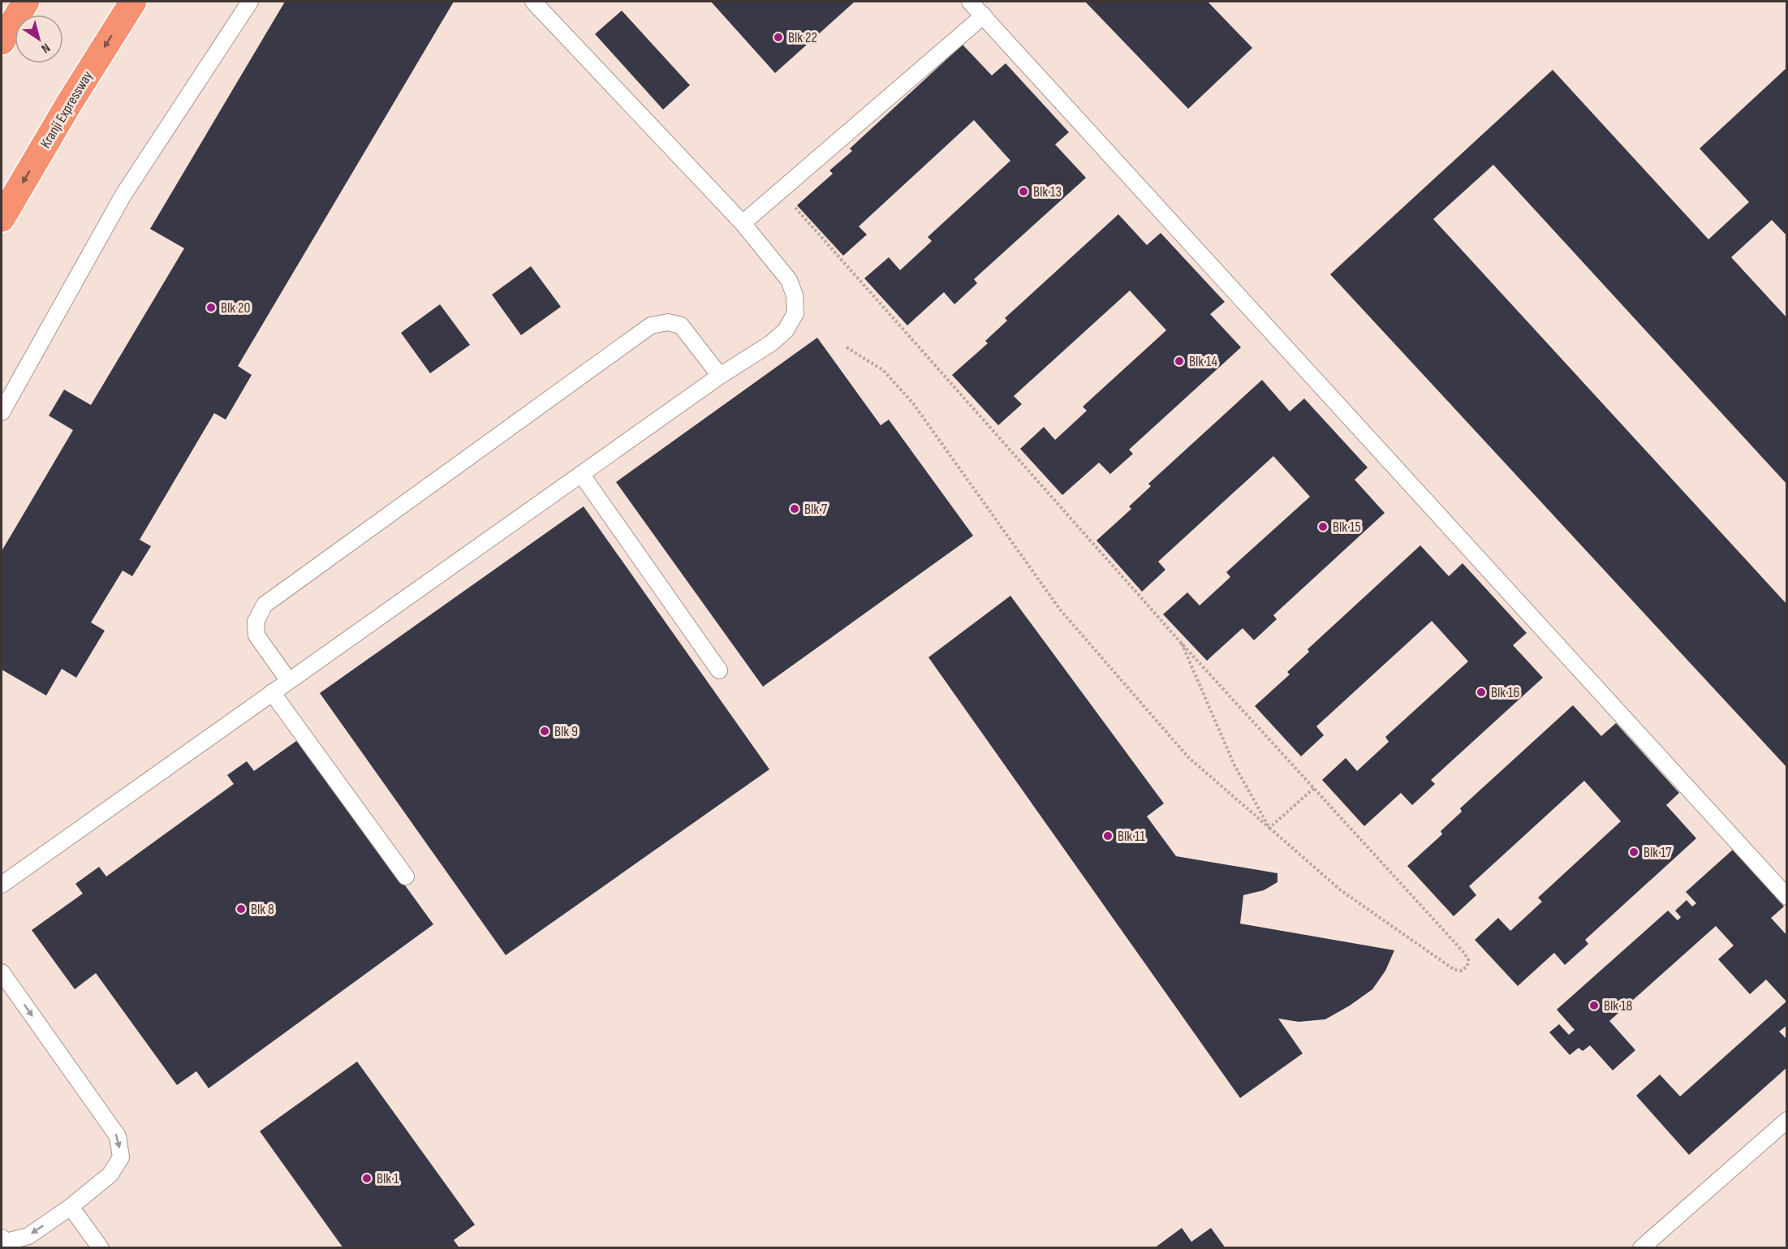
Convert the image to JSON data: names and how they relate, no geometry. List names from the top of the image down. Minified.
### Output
{"streets":{"highway":["Kranji Expressway"]},"one_way":["Kranji Expressway"],"places":["Blk 22","Blk 13","Blk 20","Blk 14","Blk 7","Blk 15","Blk 16","Blk 9","Blk 11","Blk 17","Blk 8","Blk 18","Blk 1"],"north":"bottom right"}
